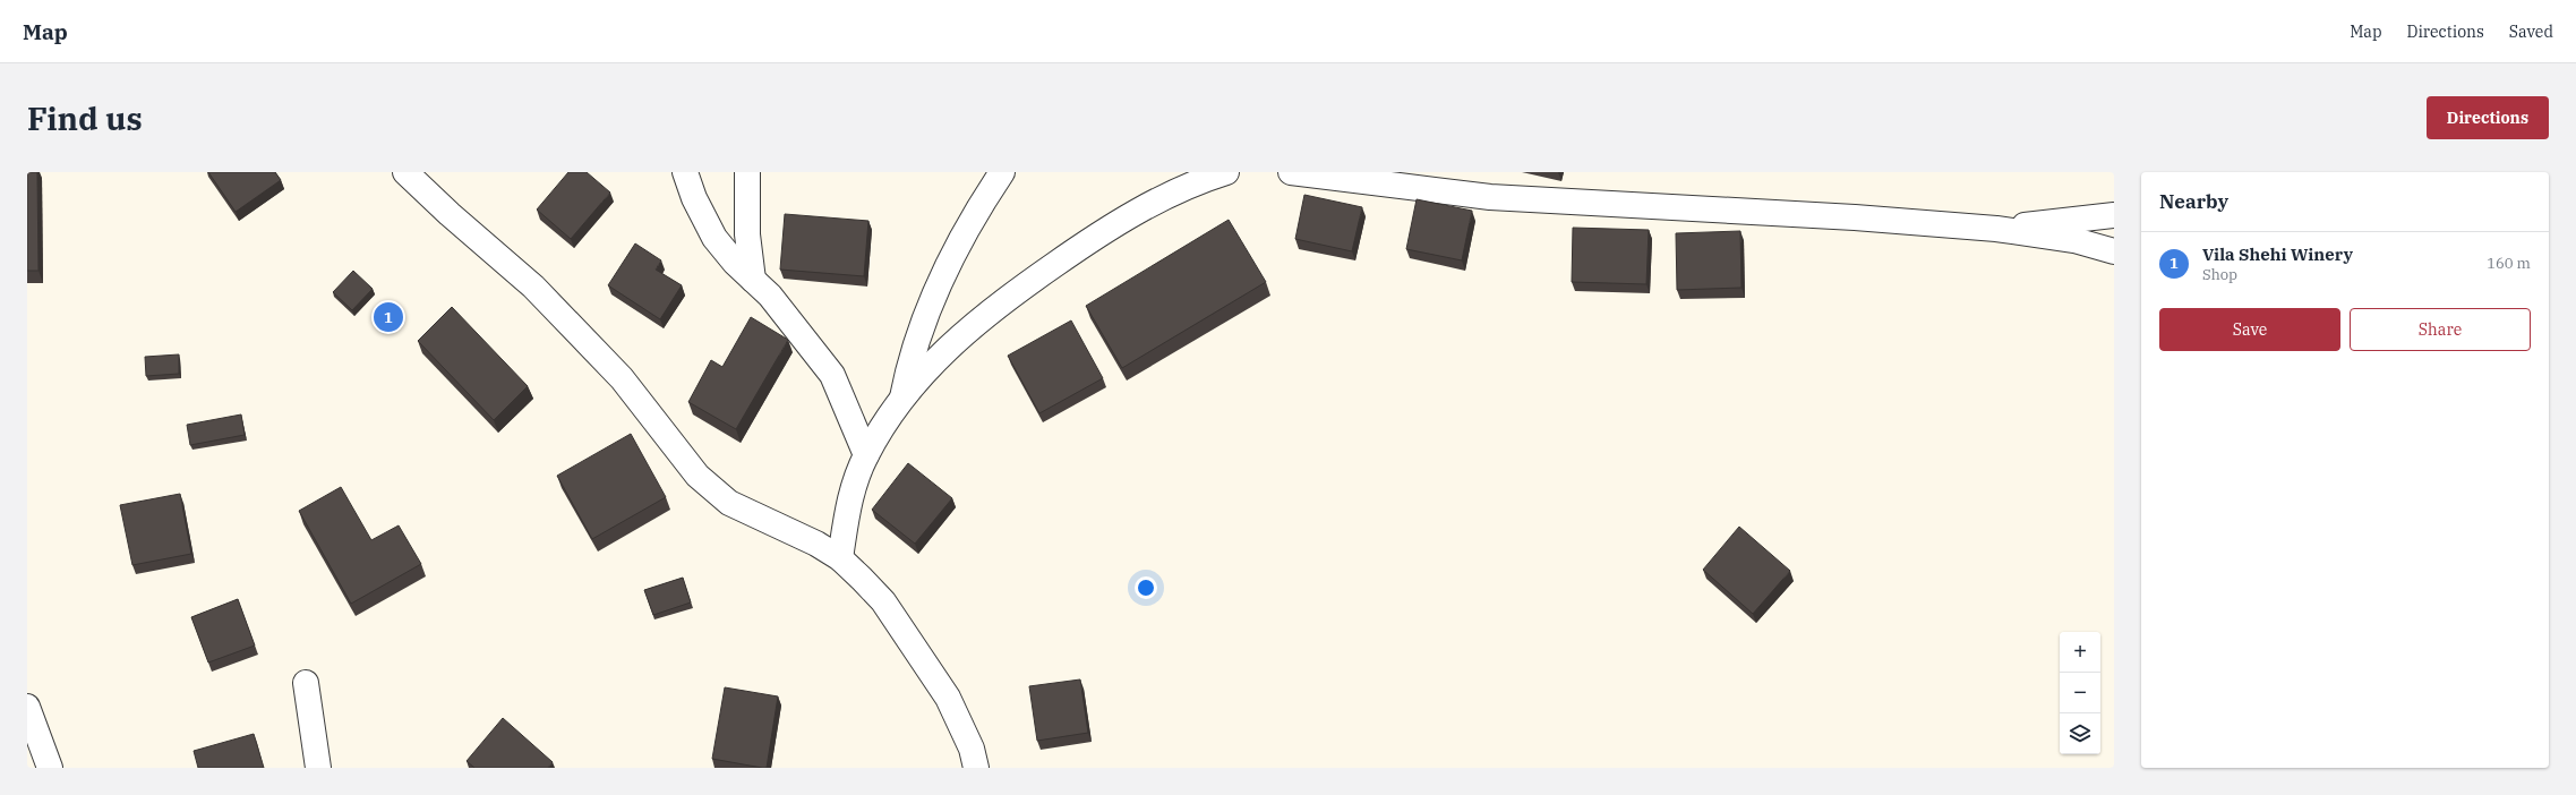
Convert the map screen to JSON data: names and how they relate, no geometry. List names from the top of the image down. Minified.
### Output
{"page":{"header":"Map","nav":["Map","Directions","Saved"],"buttons":["Directions",["Save","Share"]],"title":"Find us","heading":"Nearby","list":[{"mark":"1","name":"Vila Shehi Winery","note":"Shop","value":"160 m"}],"pins":"1","map_buttons":["+","−"]}}
